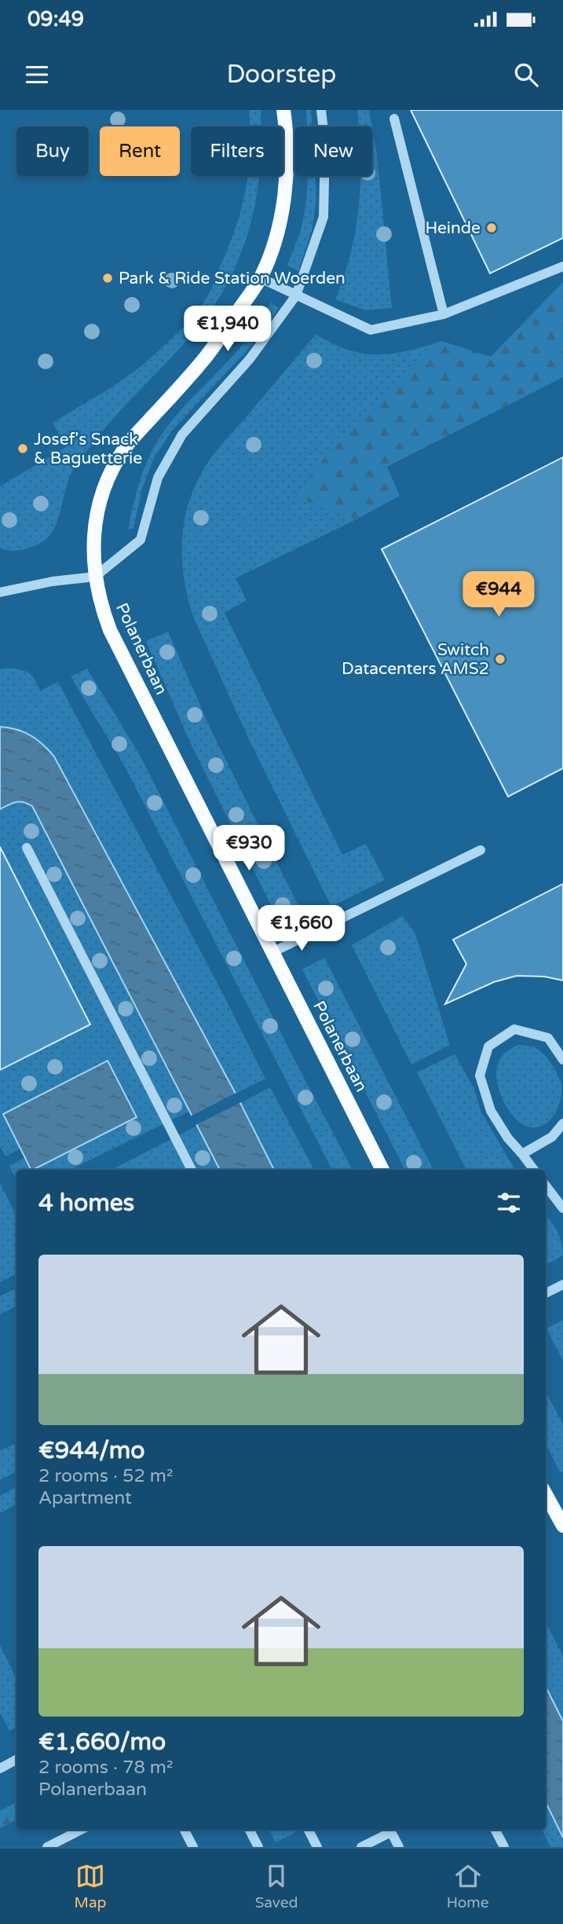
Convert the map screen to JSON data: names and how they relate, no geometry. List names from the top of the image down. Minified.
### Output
{"streets":{"main road":["Polanerbaan"]},"places":["Heinde","Park & Ride Station Woerden","Josef's Snack & Baguetterie","Switch Datacenters AMS2"],"page":{"status":"09:49","header":"Doorstep","chip":["Buy","Rent","Filters","New"],"price":["€1,940","€944","€930","€1,660"],"heading":"4 homes","list":[{"name":"€944/mo","note":"2 rooms · 52 m² · Apartment"},{"name":"€1,660/mo","note":"2 rooms · 78 m² · Polanerbaan"}],"tabs":["Map","Saved","Home"]}}
